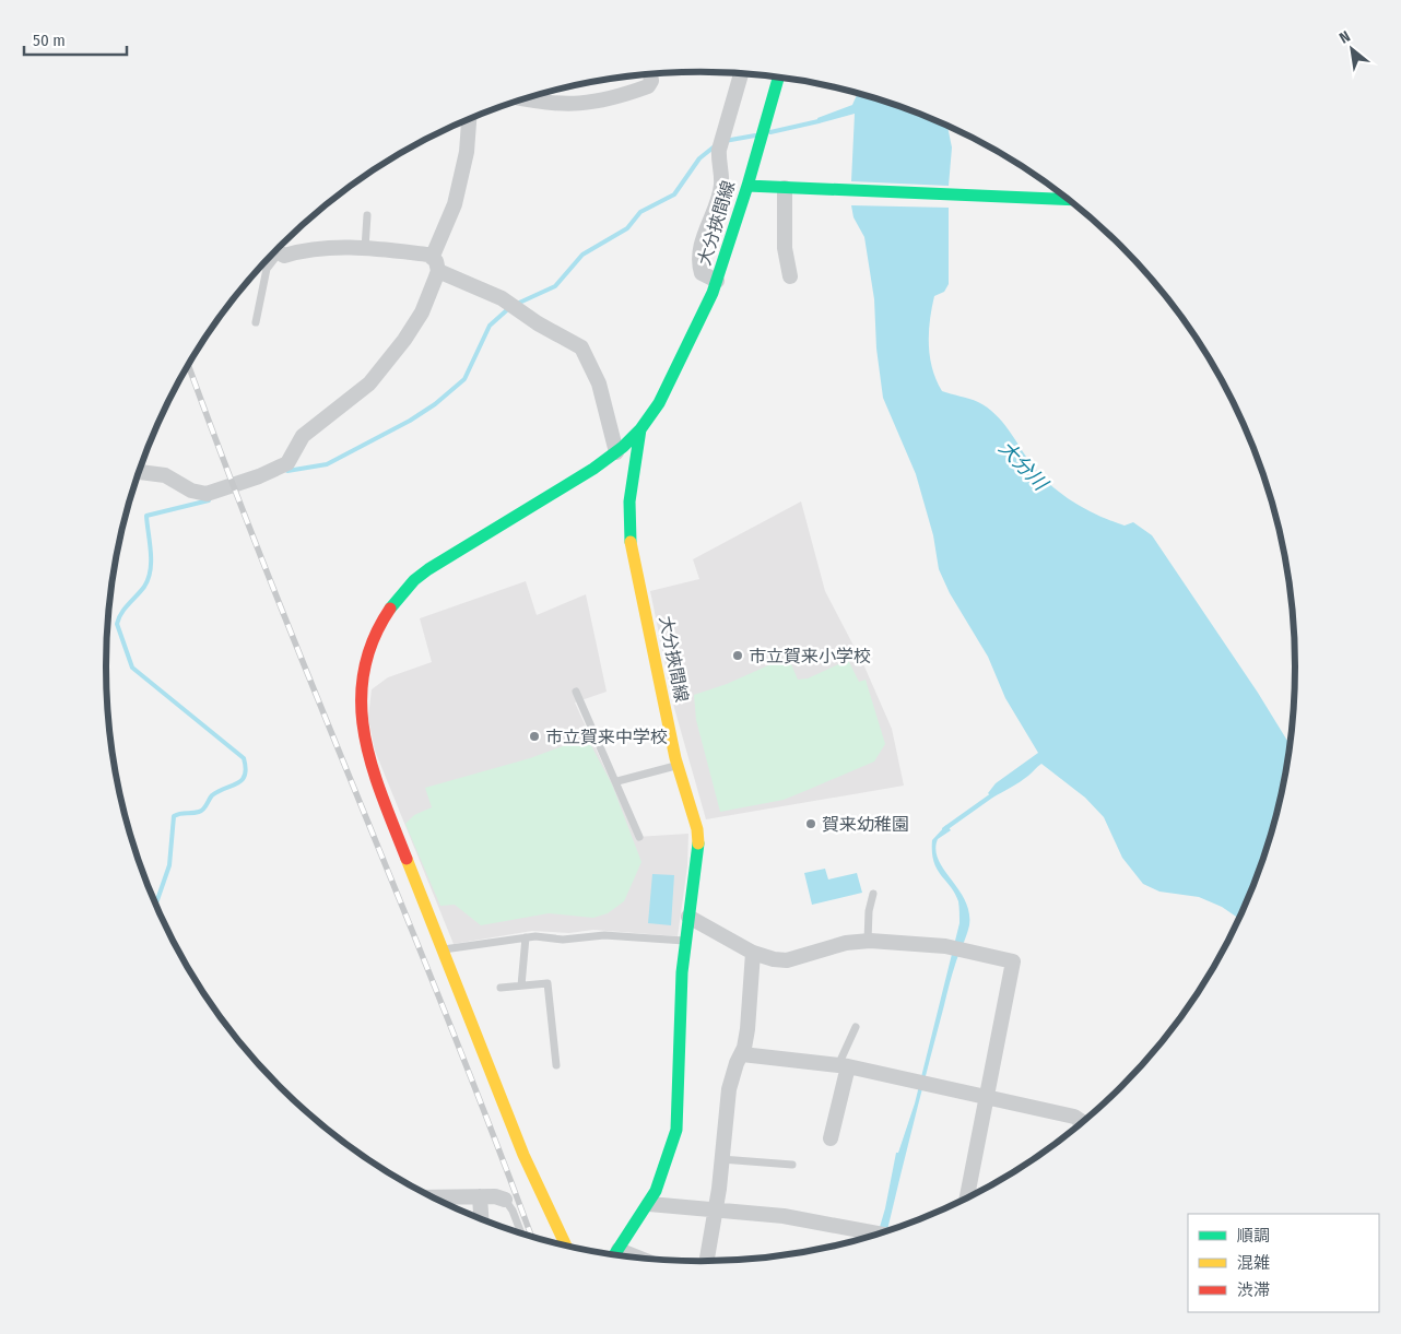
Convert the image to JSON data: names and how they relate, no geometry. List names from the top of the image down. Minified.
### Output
{"streets":{"street":["大分挾間線"]},"water":["大分川"],"places":["市立賀来小学校","市立賀来中学校","賀来幼稚園"],"legend":["順調","混雑","渋滞"],"scale_bar":"50 m","north":"top left"}
